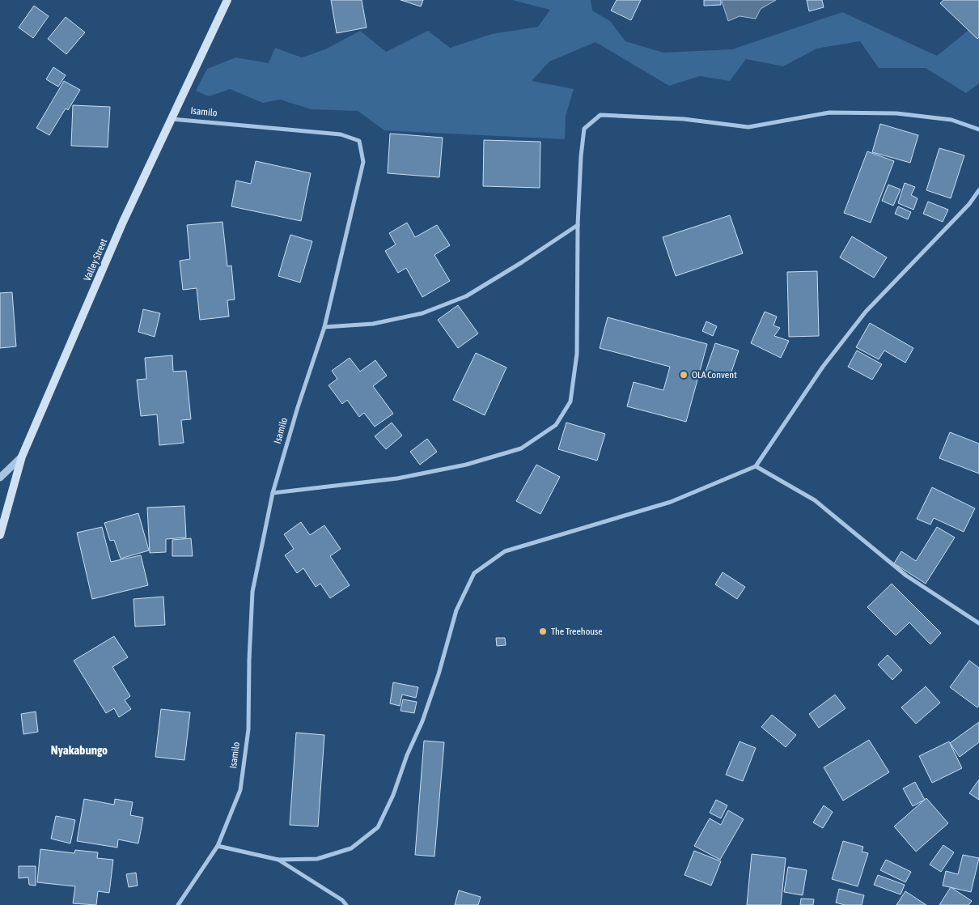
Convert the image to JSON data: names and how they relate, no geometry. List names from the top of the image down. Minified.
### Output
{"streets":{"main road":["Valley Street"],"street":["Isamilo"]},"crossings":[["Isamilo","Valley Street"]],"districts":["Nyakabungo"],"places":["OLA Convent","The Treehouse"]}
